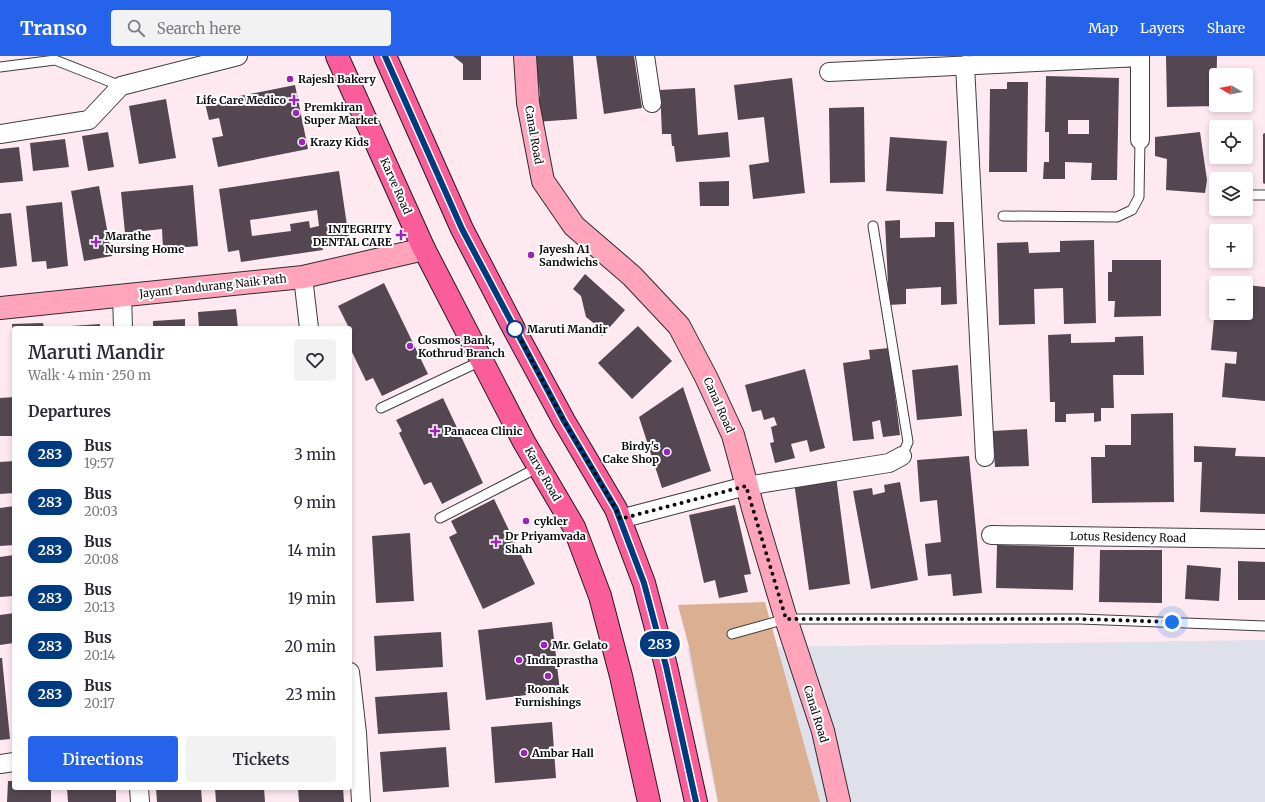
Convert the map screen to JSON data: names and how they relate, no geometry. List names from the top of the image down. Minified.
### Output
{"streets":{"main road":["Karve Road"],"street":["Canal Road","Jayant Pandurang Naik Path","Lotus Residency Road"]},"crossings":[["Karve Road","Jayant Pandurang Naik Path"]],"places":{"other":["Rajesh Bakery","Premkiran Super Market","Krazy Kids","Jayesh A1 Sandwichs","Maruti Mandir","Cosmos Bank, Kothrud Branch","Birdy's Cake Shop","cykler","Mr. Gelato","Indraprastha","Roonak Furnishings","Ambar Hall"],"health":["Life Care Medico","INTEGRITY DENTAL CARE","Marathe Nursing Home","Panacea Clinic","Dr Priyamvada Shah"]},"lines":["bus line 283"],"north":"left","page":{"header":"Transo","search":"Search here","nav":["Map","Layers","Share"],"on_map":"283","map_buttons":["+","−"],"heading":[["Maruti Mandir","Walk · 4 min · 250 m"],"Departures"],"list":[{"mark":"283","name":"Bus","note":"19:57","value":"3 min"},{"mark":"283","name":"Bus","note":"20:03","value":"9 min"},{"mark":"283","name":"Bus","note":"20:08","value":"14 min"},{"mark":"283","name":"Bus","note":"20:13","value":"19 min"},{"mark":"283","name":"Bus","note":"20:14","value":"20 min"},{"mark":"283","name":"Bus","note":"20:17","value":"23 min"}],"buttons":["Directions","Tickets"]}}
